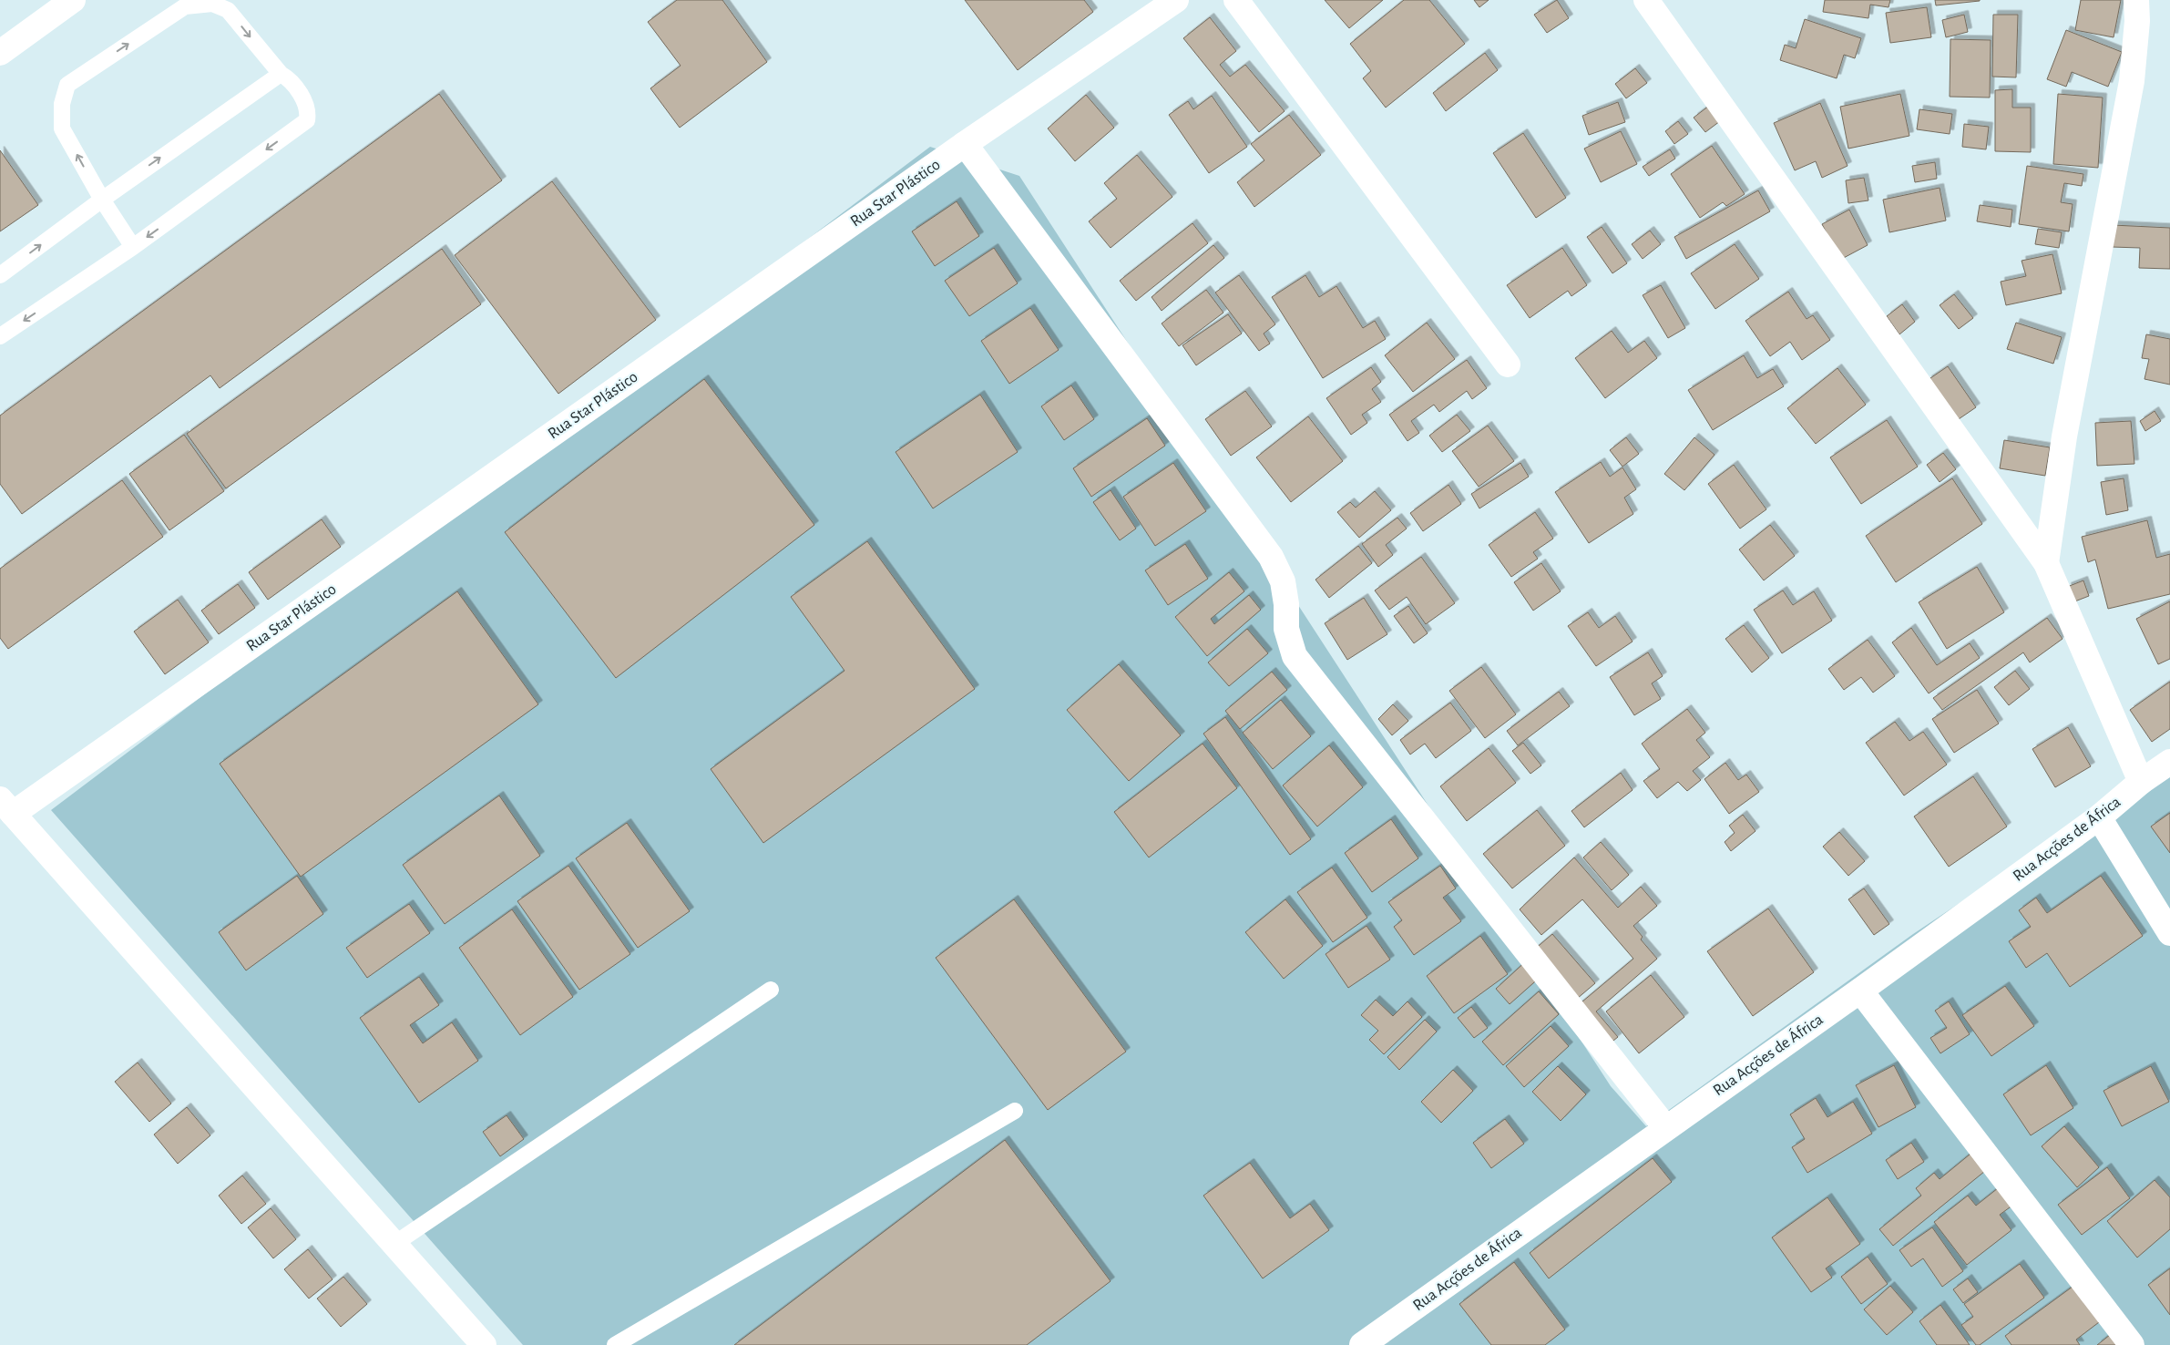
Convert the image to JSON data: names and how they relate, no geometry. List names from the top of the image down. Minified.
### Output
{"streets":{"street":["Rua Star Plástico","Rua Acções de África"]}}
